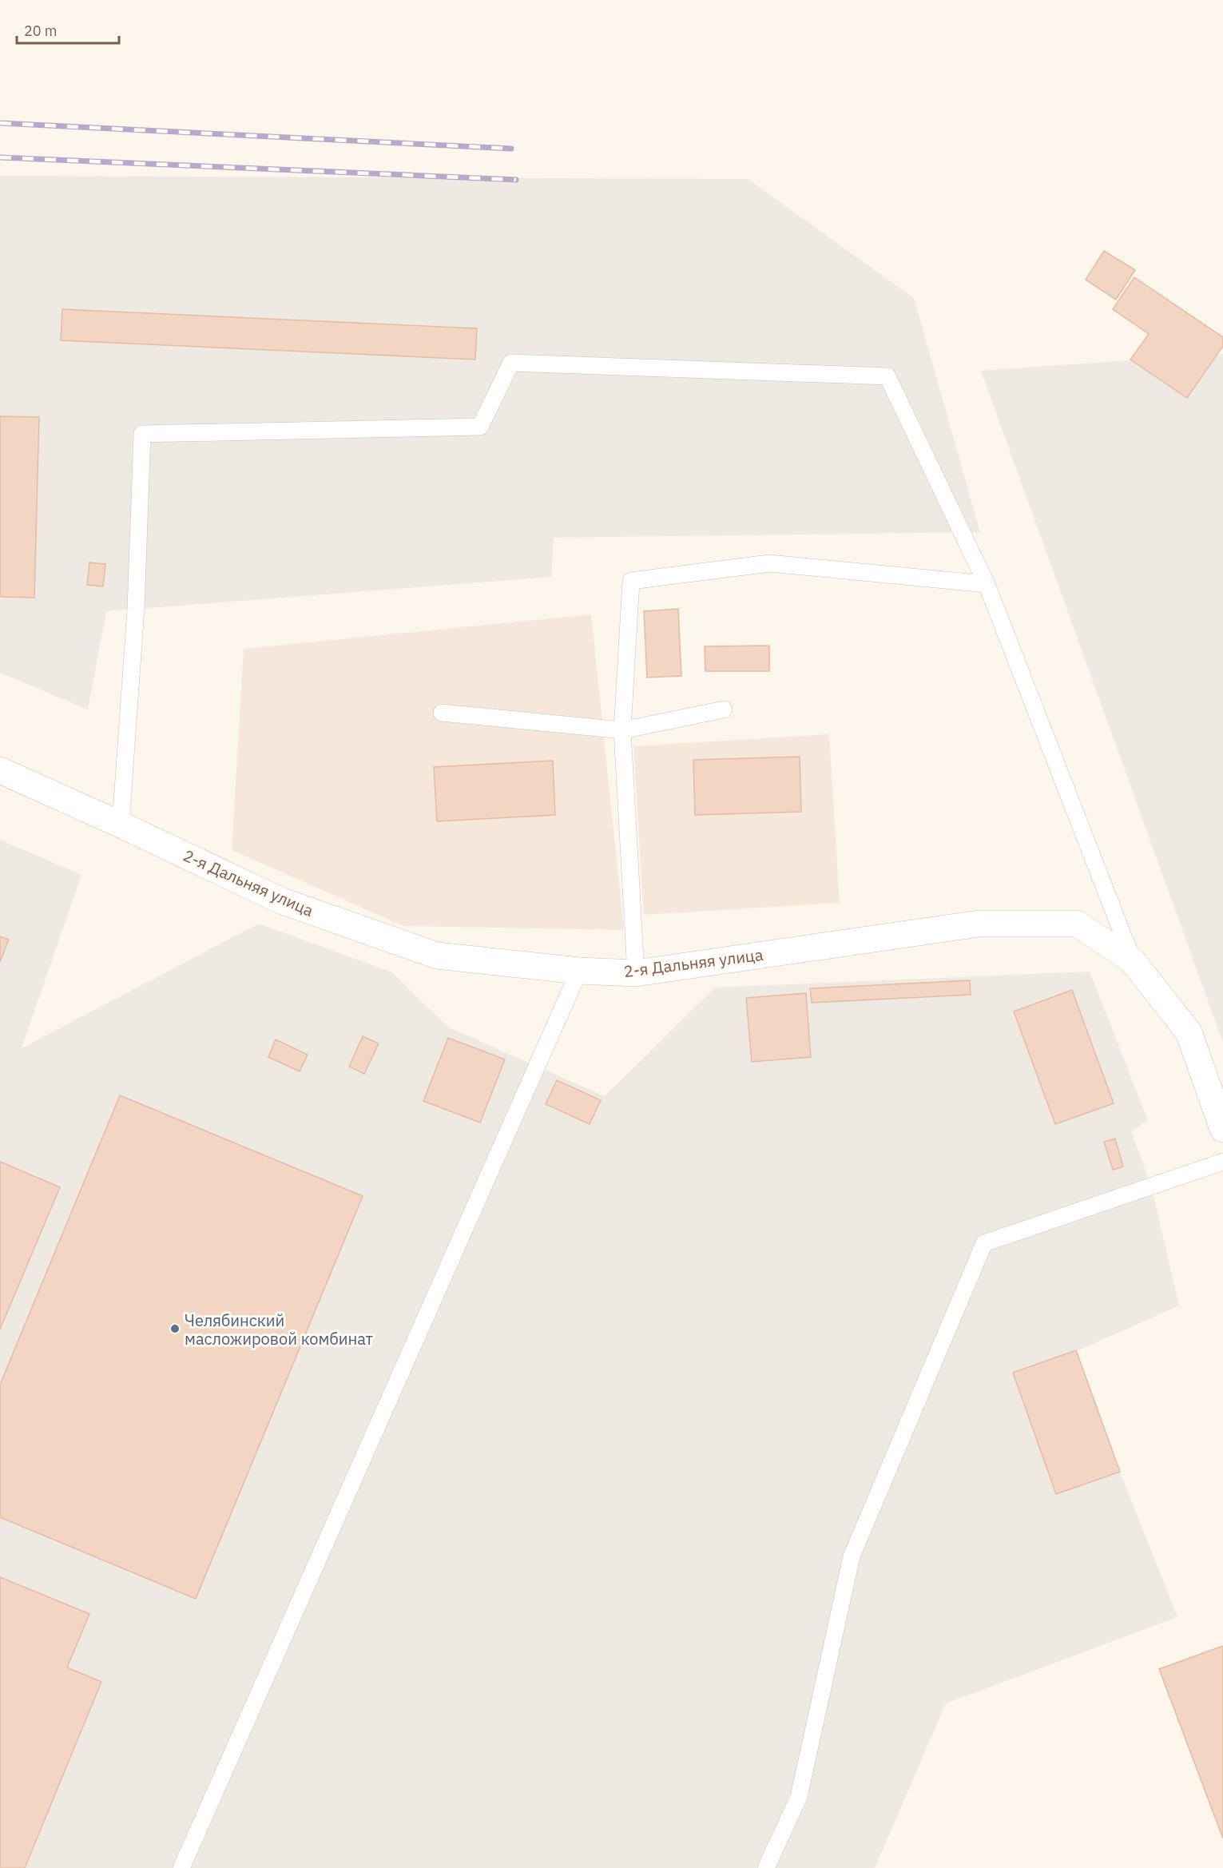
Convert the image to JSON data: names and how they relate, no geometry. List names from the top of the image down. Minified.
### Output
{"streets":{"street":["2-я Дальняя улица"]},"places":["Челябинский масложировой комбинат"],"scale_bar":"20 m"}
